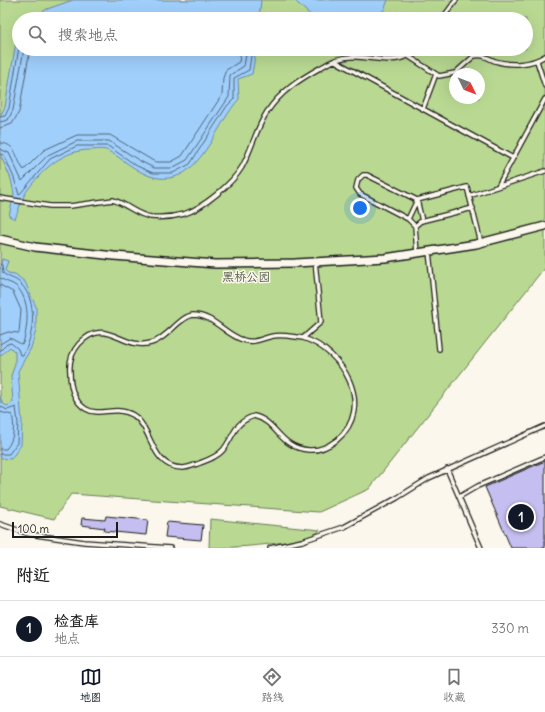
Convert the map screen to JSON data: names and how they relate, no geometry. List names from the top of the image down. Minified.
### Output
{"parks":["黑桥公园"],"scale_bar":"100 m","north":"bottom right","page":{"search":"搜索地点","pins":"1","scale":"100 m","heading":"附近","list":[{"mark":"1","name":"检查库","note":"地点","value":"330 m"}],"nav":["地图","路线","收藏"]}}
